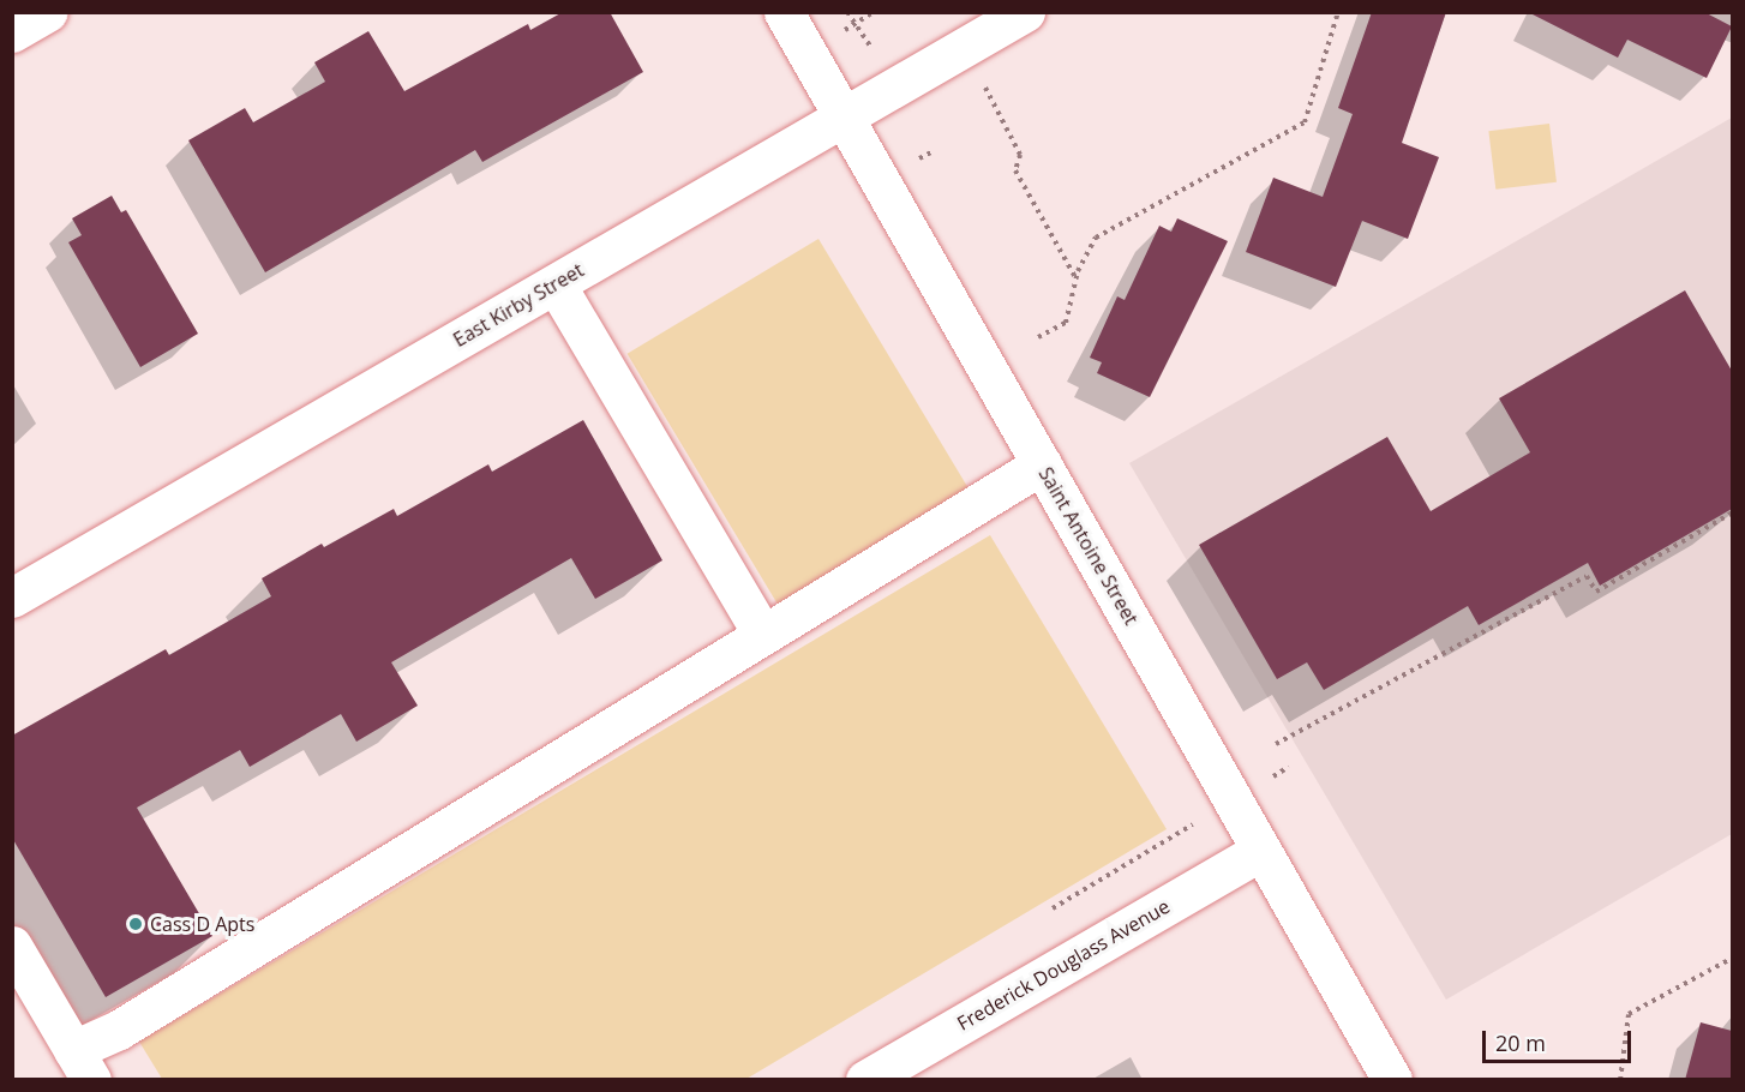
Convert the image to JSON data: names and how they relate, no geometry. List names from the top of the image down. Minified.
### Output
{"streets":{"street":["East Kirby Street","Saint Antoine Street","Frederick Douglass Avenue"]},"crossings":[["East Kirby Street","Saint Antoine Street"],["Saint Antoine Street","Frederick Douglass Avenue"]],"places":["Cass D Apts"],"scale_bar":"20 m"}
